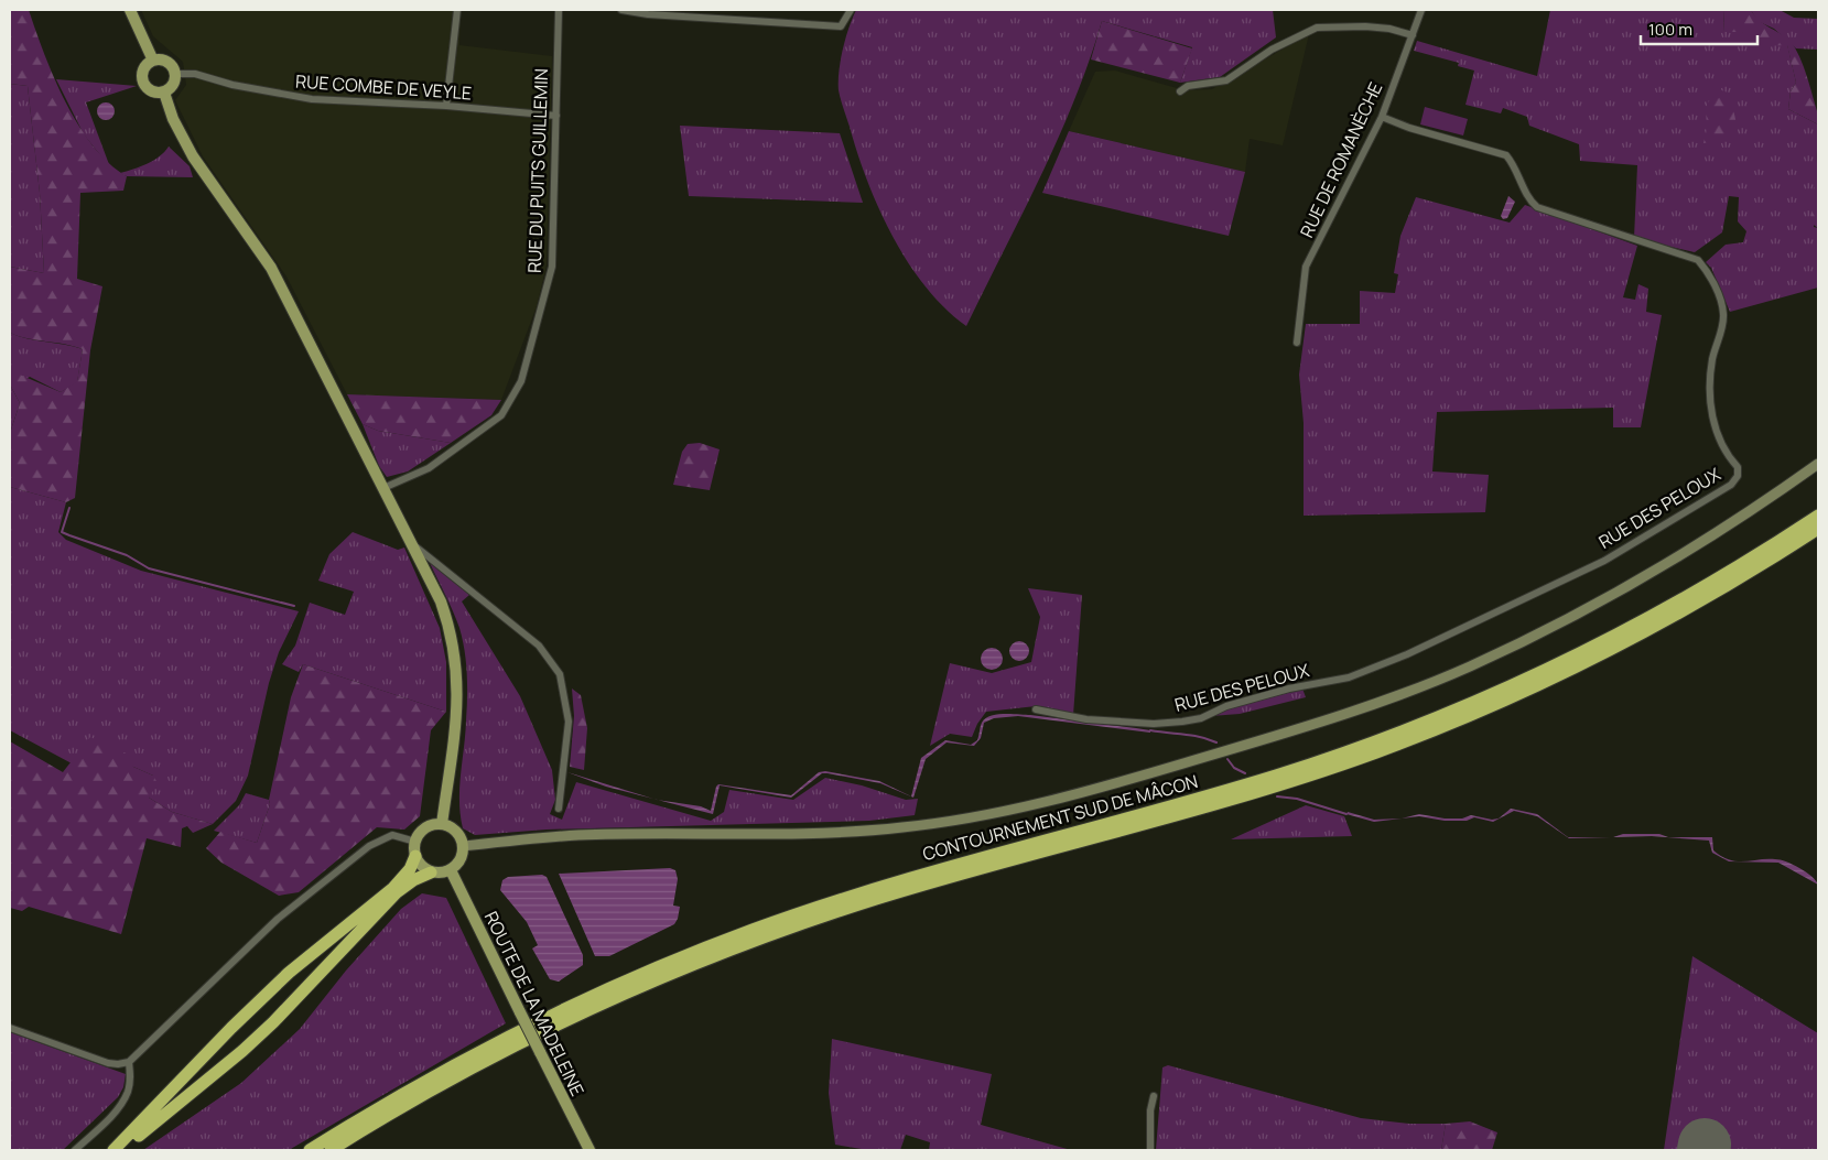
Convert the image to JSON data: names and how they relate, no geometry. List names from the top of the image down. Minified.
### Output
{"streets":{"highway":["CONTOURNEMENT SUD DE MÂCON"],"main road":["ROUTE DE LA MADELEINE"],"street":["RUE COMBE DE VEYLE","RUE DE ROMANÈCHE","RUE DU PUITS GUILLEMIN","RUE DES PELOUX"]},"crossings":[["RUE COMBE DE VEYLE","RUE DU PUITS GUILLEMIN"],["RUE DE ROMANÈCHE","RUE DES PELOUX"]],"scale_bar":"100 m"}
